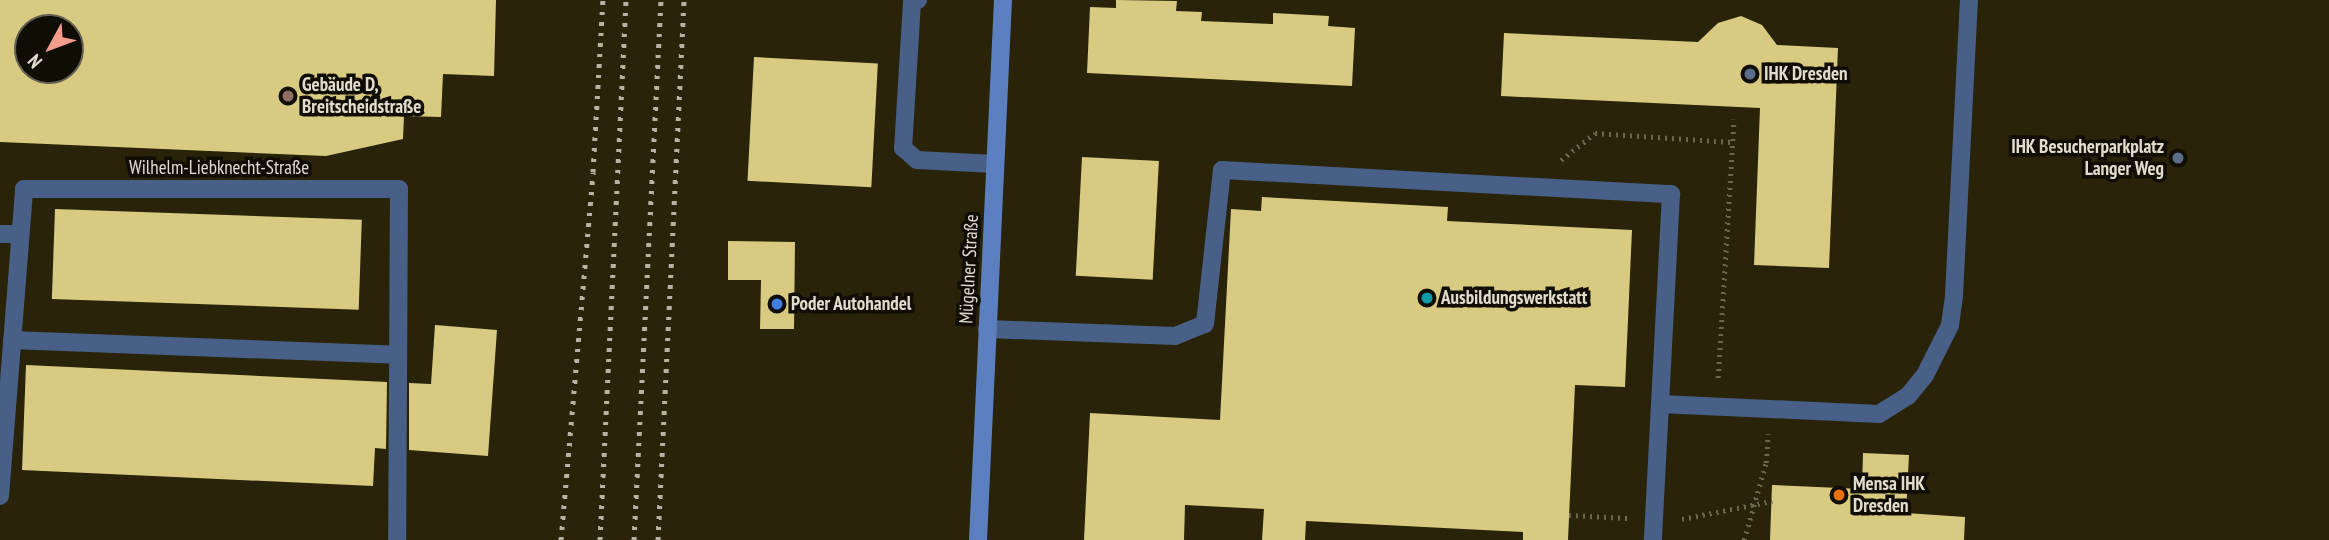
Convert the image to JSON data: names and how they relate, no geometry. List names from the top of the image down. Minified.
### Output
{"streets":{"main road":["Mügelner Straße"],"lane":["Wilhelm-Liebknecht-Straße"]},"places":["IHK Dresden","Gebäude D, Breitscheidstraße","IHK Besucherparkplatz Langer Weg","Ausbildungswerkstatt","Poder Autohandel","Mensa IHK Dresden"],"north":"bottom left"}
